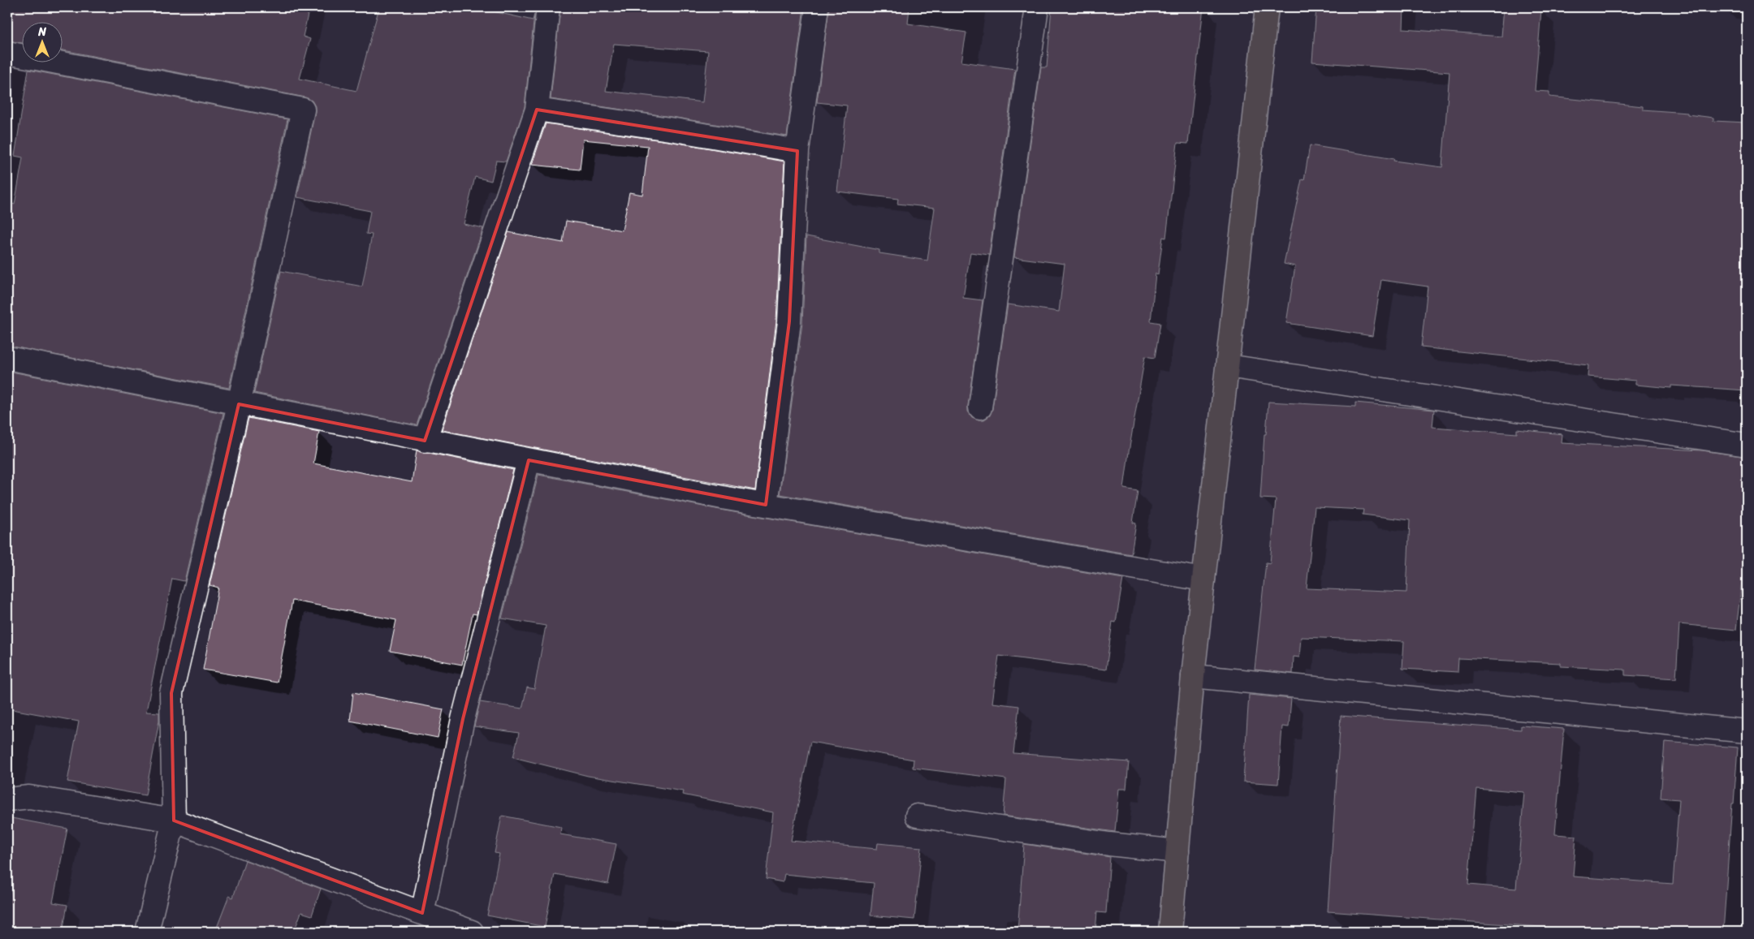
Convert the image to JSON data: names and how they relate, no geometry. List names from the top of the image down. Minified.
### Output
{"north":"top"}
